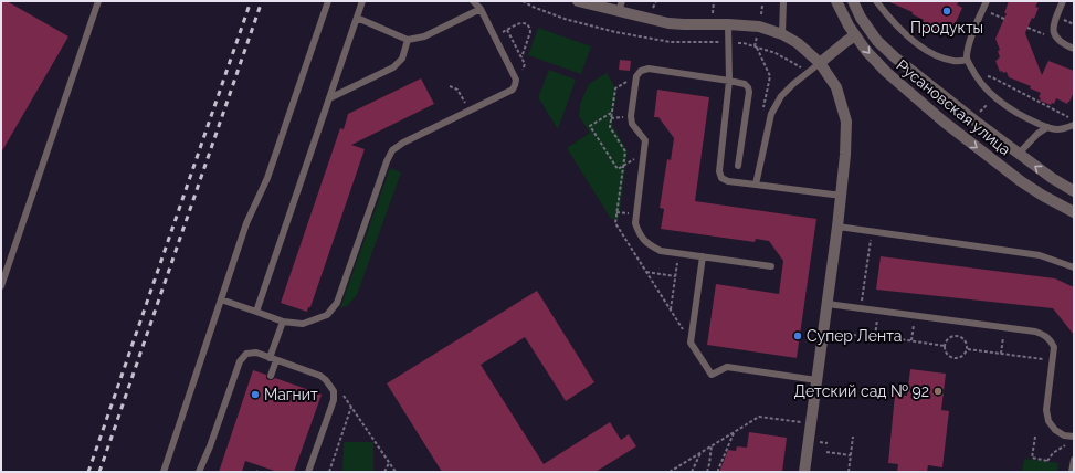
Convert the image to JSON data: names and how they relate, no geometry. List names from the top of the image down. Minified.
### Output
{"streets":{"street":["Русановская улица"]},"places":["Продукты","Супер Лента","Детский сад № 92","Магнит"]}
